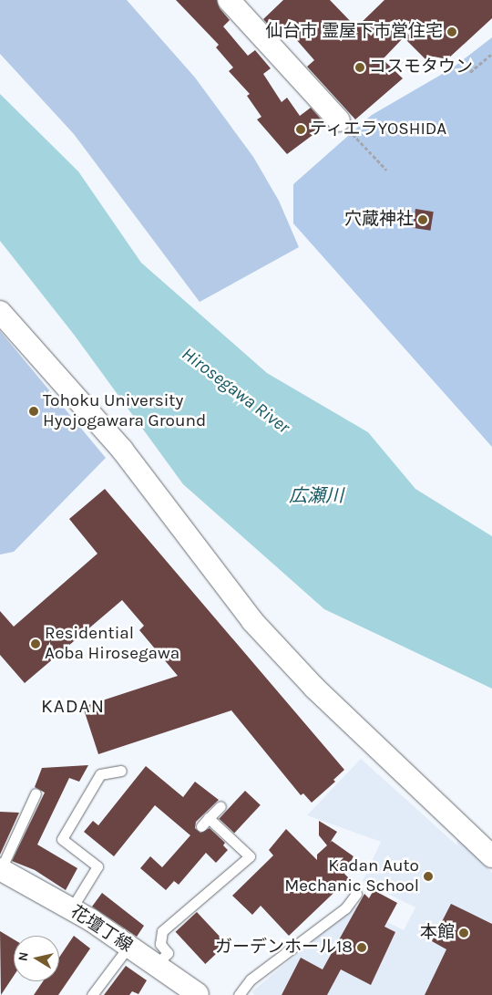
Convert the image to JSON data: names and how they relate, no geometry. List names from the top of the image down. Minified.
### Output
{"streets":{"street":["花壇丁線"]},"districts":["KADAN"],"water":["Hirosegawa River","広瀬川"],"places":["仙台市 霊屋下市営住宅","コスモタウン","ティエラYOSHIDA","穴蔵神社","Tohoku University Hyojogawara Ground","Residential Aoba Hirosegawa","Kadan Auto Mechanic School","本館","ガーデンホール18"],"north":"left"}
